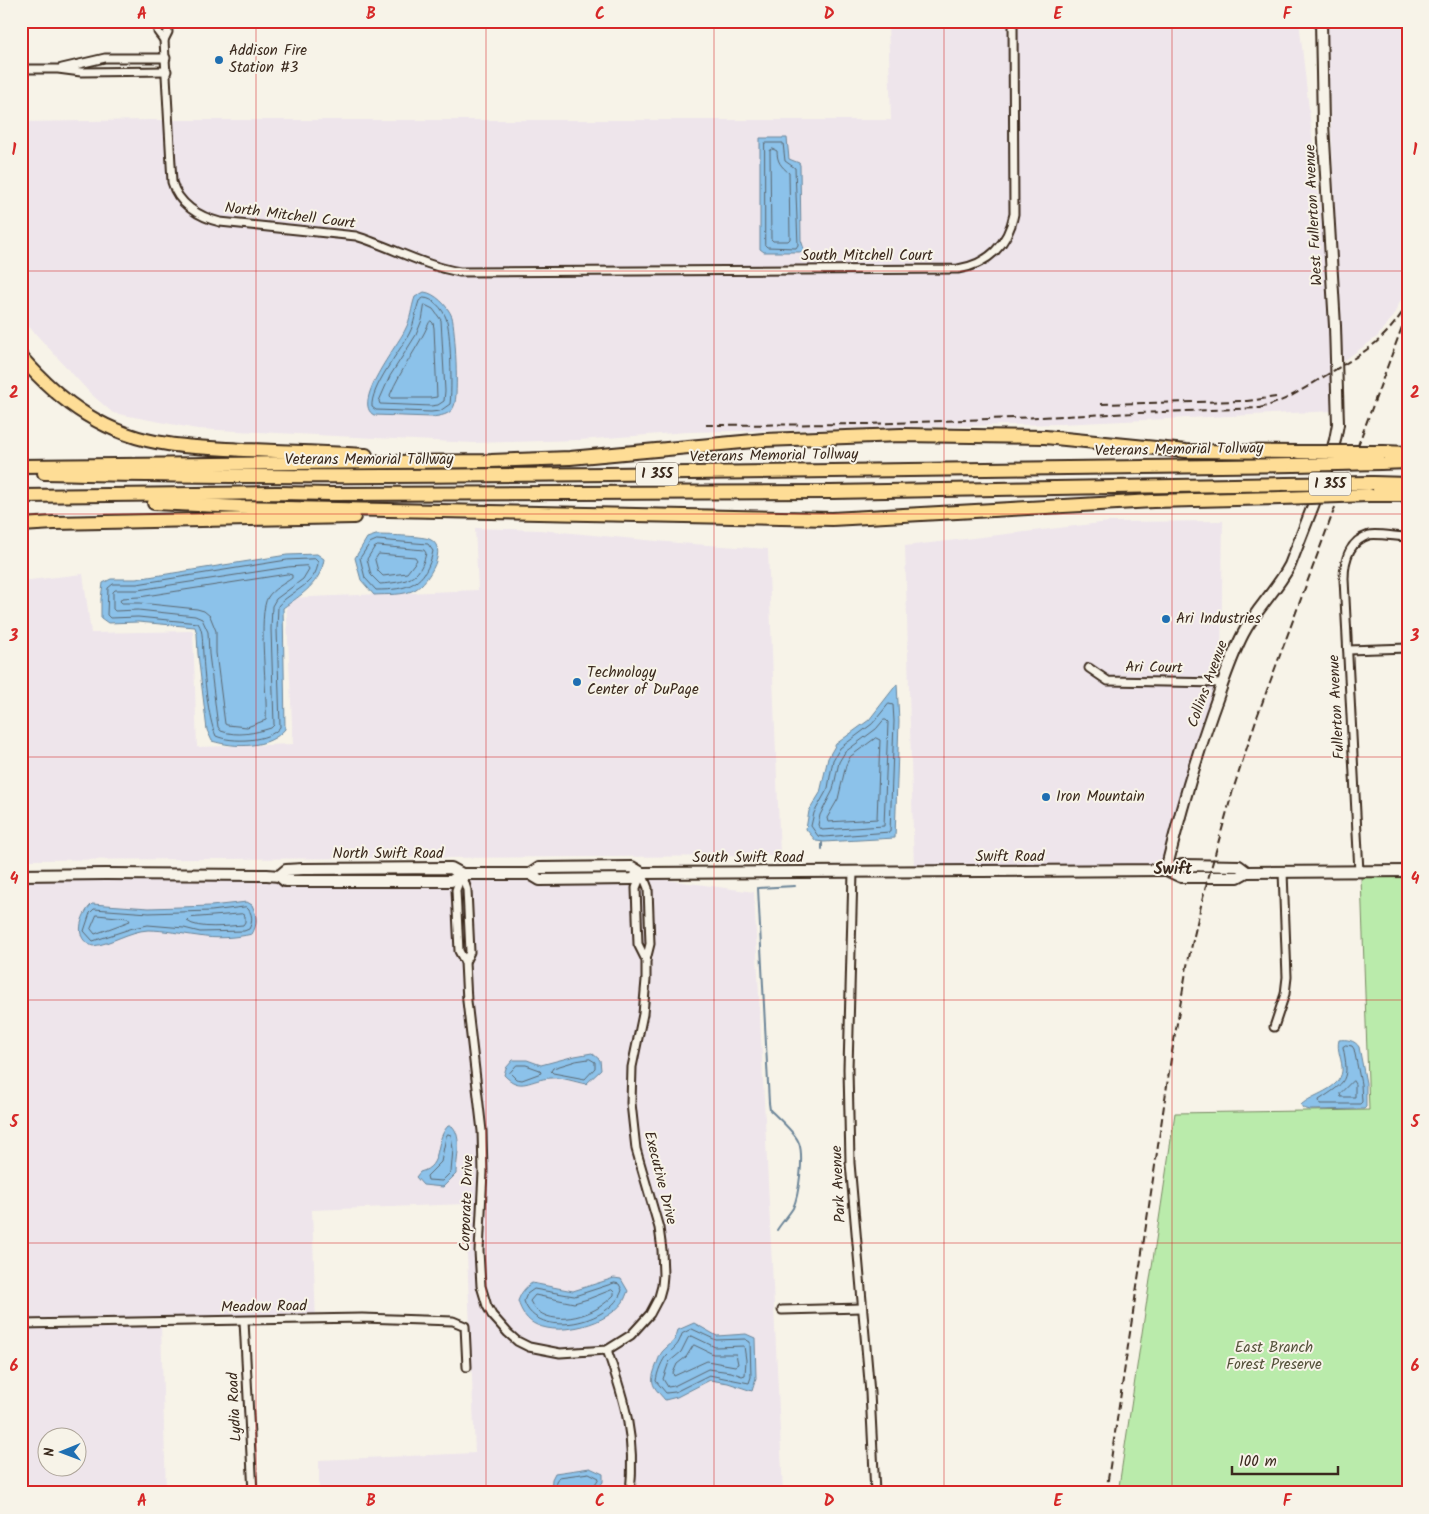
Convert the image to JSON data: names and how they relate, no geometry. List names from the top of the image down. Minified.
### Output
{"streets":{"highway":["Veterans Memorial Tollway","I 355"],"street":["West Fullerton Avenue","North Mitchell Court","South Mitchell Court","Ari Court","Collins Avenue","Fullerton Avenue","North Swift Road","Swift Road","South Swift Road","Executive Drive","Park Avenue","Corporate Drive","Meadow Road","Lydia Road"]},"crossings":[["West Fullerton Avenue","Collins Avenue"],["North Mitchell Court","South Mitchell Court"],["Ari Court","Collins Avenue"],["Collins Avenue","Swift Road"],["Fullerton Avenue","Swift Road"],["North Swift Road","South Swift Road"],["North Swift Road","Corporate Drive"],["Swift Road","South Swift Road"],["Swift Road","Park Avenue"],["South Swift Road","Executive Drive"],["South Swift Road","Park Avenue"],["South Swift Road","Corporate Drive"],["Executive Drive","Corporate Drive"],["Meadow Road","Lydia Road"]],"districts":["Swift"],"parks":["East Branch Forest Preserve"],"places":["Addison Fire Station #3","Ari Industries","Technology Center of DuPage","Iron Mountain"],"scale_bar":"100 m","north":"left","grid":{"columns":["A","B","C","D","E","F"],"rows":["1","2","3","4","5","6"]}}
